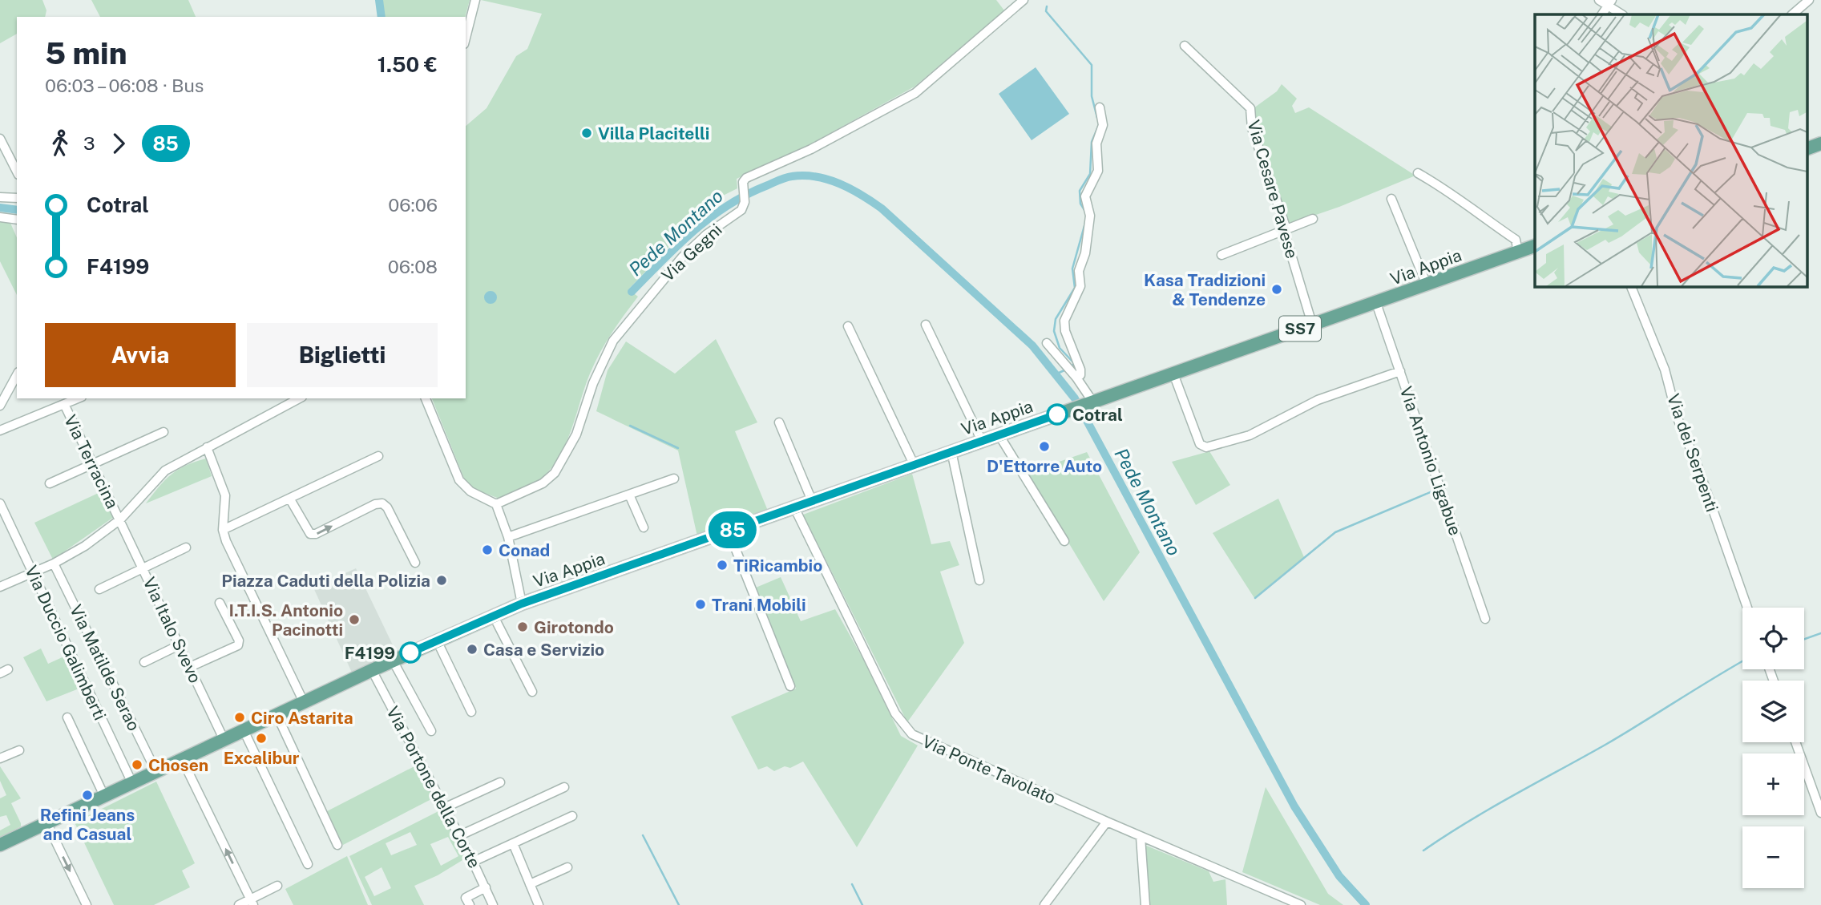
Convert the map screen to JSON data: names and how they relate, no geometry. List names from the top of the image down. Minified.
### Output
{"streets":{"main road":["Via Appia","SS7"],"street":["Via Cesare Pavese","Via Gegni","Via dei Serpenti","Via Antonio Ligabue","Via Terracina","Via Italo Svevo","Via Duccio Galimberti","Via Matilde Serao","Via Ponte Tavolato","Via Portone della Corte"]},"crossings":[["Via Cesare Pavese","Via Appia"],["Via Appia","SS7"],["Via Appia","Via Antonio Ligabue"],["Via Appia","Via Ponte Tavolato"],["SS7","Via Italo Svevo"],["SS7","Via Duccio Galimberti"],["SS7","Via Matilde Serao"],["SS7","Via Portone della Corte"],["Via Terracina","Via Italo Svevo"]],"water":["Pede Montano"],"places":["Villa Placitelli","Kasa Tradizioni & Tendenze","Cotral","D'Ettorre Auto","Conad","TiRicambio","Piazza Caduti della Polizia","Trani Mobili","I.T.I.S. Antonio Pacinotti","Girotondo","Casa e Servizio","F4199","Ciro Astarita","Excalibur","Chosen","Refini Jeans and Casual"],"lines":["bus line 85"],"page":{"on_map":"85","heading":["5 min","06:03 – 06:08 · Bus","1.50 €"],"legs":["3","85"],"list":[{"name":"Cotral","value":"06:06"},{"name":"F4199","value":"06:08"}],"buttons":["Avvia","Biglietti"],"map_buttons":["+","−"]}}
